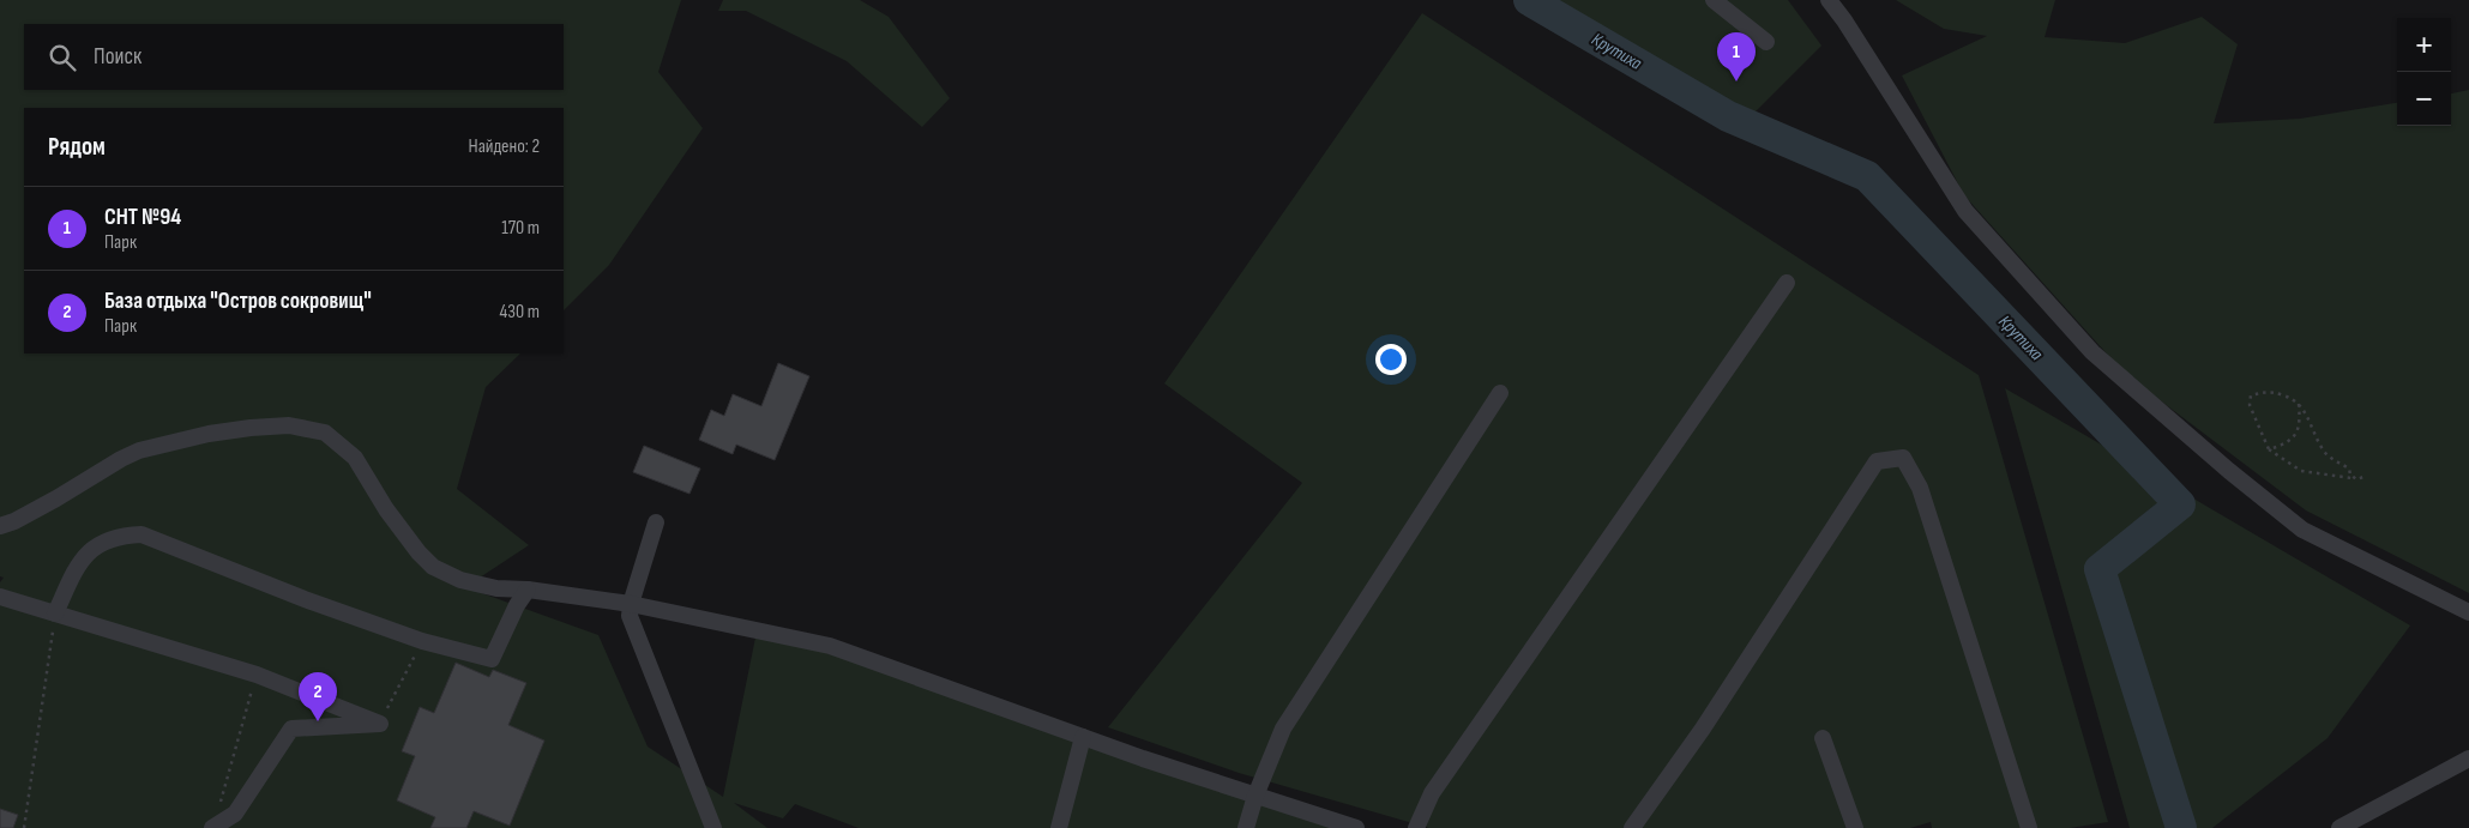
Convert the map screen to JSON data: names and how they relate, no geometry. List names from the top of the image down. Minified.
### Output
{"water":["Крутиха"],"page":{"map_buttons":["+","−"],"search":"Поиск","pins":["1","2"],"heading":["Рядом","Найдено: 2"],"list":[{"mark":"1","name":"СНТ №94","note":"Парк","value":"170 m"},{"mark":"2","name":"База отдыха \"Остров сокровищ\"","note":"Парк","value":"430 m"}]}}
